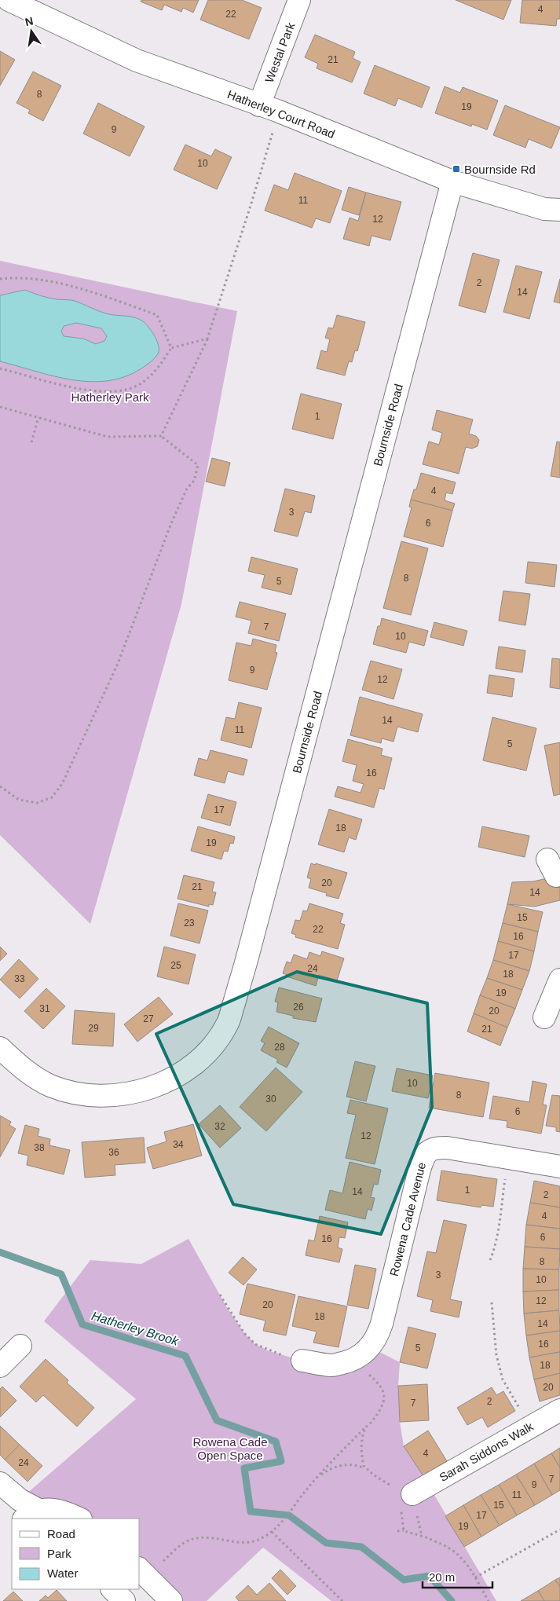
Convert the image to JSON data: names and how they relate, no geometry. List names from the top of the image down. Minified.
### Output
{"streets":{"street":["Westal Park","Hatherley Court Road","Bournside Road","Rowena Cade Avenue","Sarah Siddons Walk"]},"crossings":[["Westal Park","Hatherley Court Road"],["Hatherley Court Road","Bournside Road"]],"water":["Hatherley Brook"],"parks":["Hatherley Park","Rowena Cade Open Space"],"places":{"transit":["Bournside Rd"]},"house_numbers":["4","22","21","8","19","9","10","11","12","2","14","1","4","3","6","8","5","7","10","9","12","14","11","5","16","17","18","19","20","21","14","15","23","22","16","17","25","24","18","33","19","26","31","20","27","29","21","28","10","8","30","6","32","12","34","38","36","1","14","2","4","6","16","8","3","10","12","20","18","14","16","5","18","20","2","7","4","24","7","9","11","15","17","19"],"legend":["Road","Park","Water"],"scale_bar":"20 m","north":"top"}
